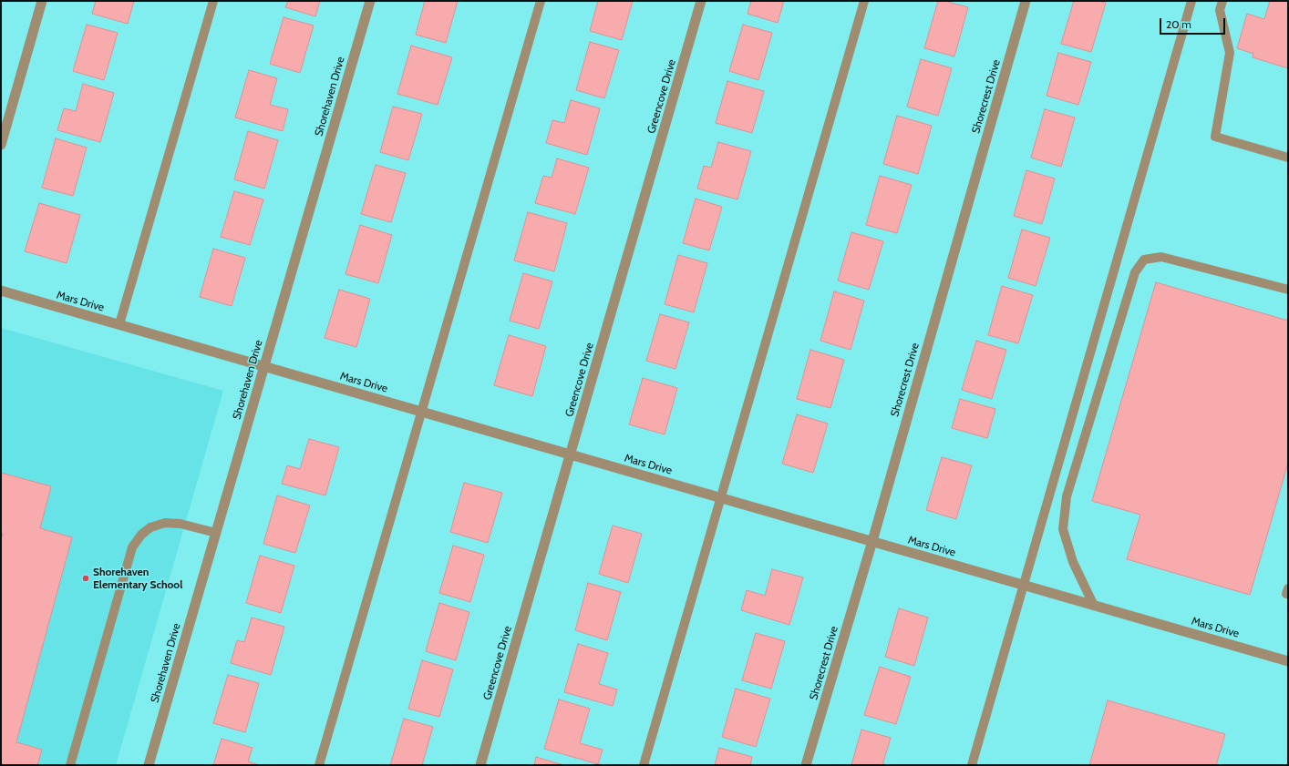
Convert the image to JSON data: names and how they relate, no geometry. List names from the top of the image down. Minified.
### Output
{"streets":{"street":["Shorehaven Drive","Greencove Drive","Shorecrest Drive","Mars Drive"]},"crossings":[["Shorehaven Drive","Mars Drive"],["Greencove Drive","Mars Drive"],["Shorecrest Drive","Mars Drive"]],"places":["Shorehaven Elementary School"],"scale_bar":"20 m"}
